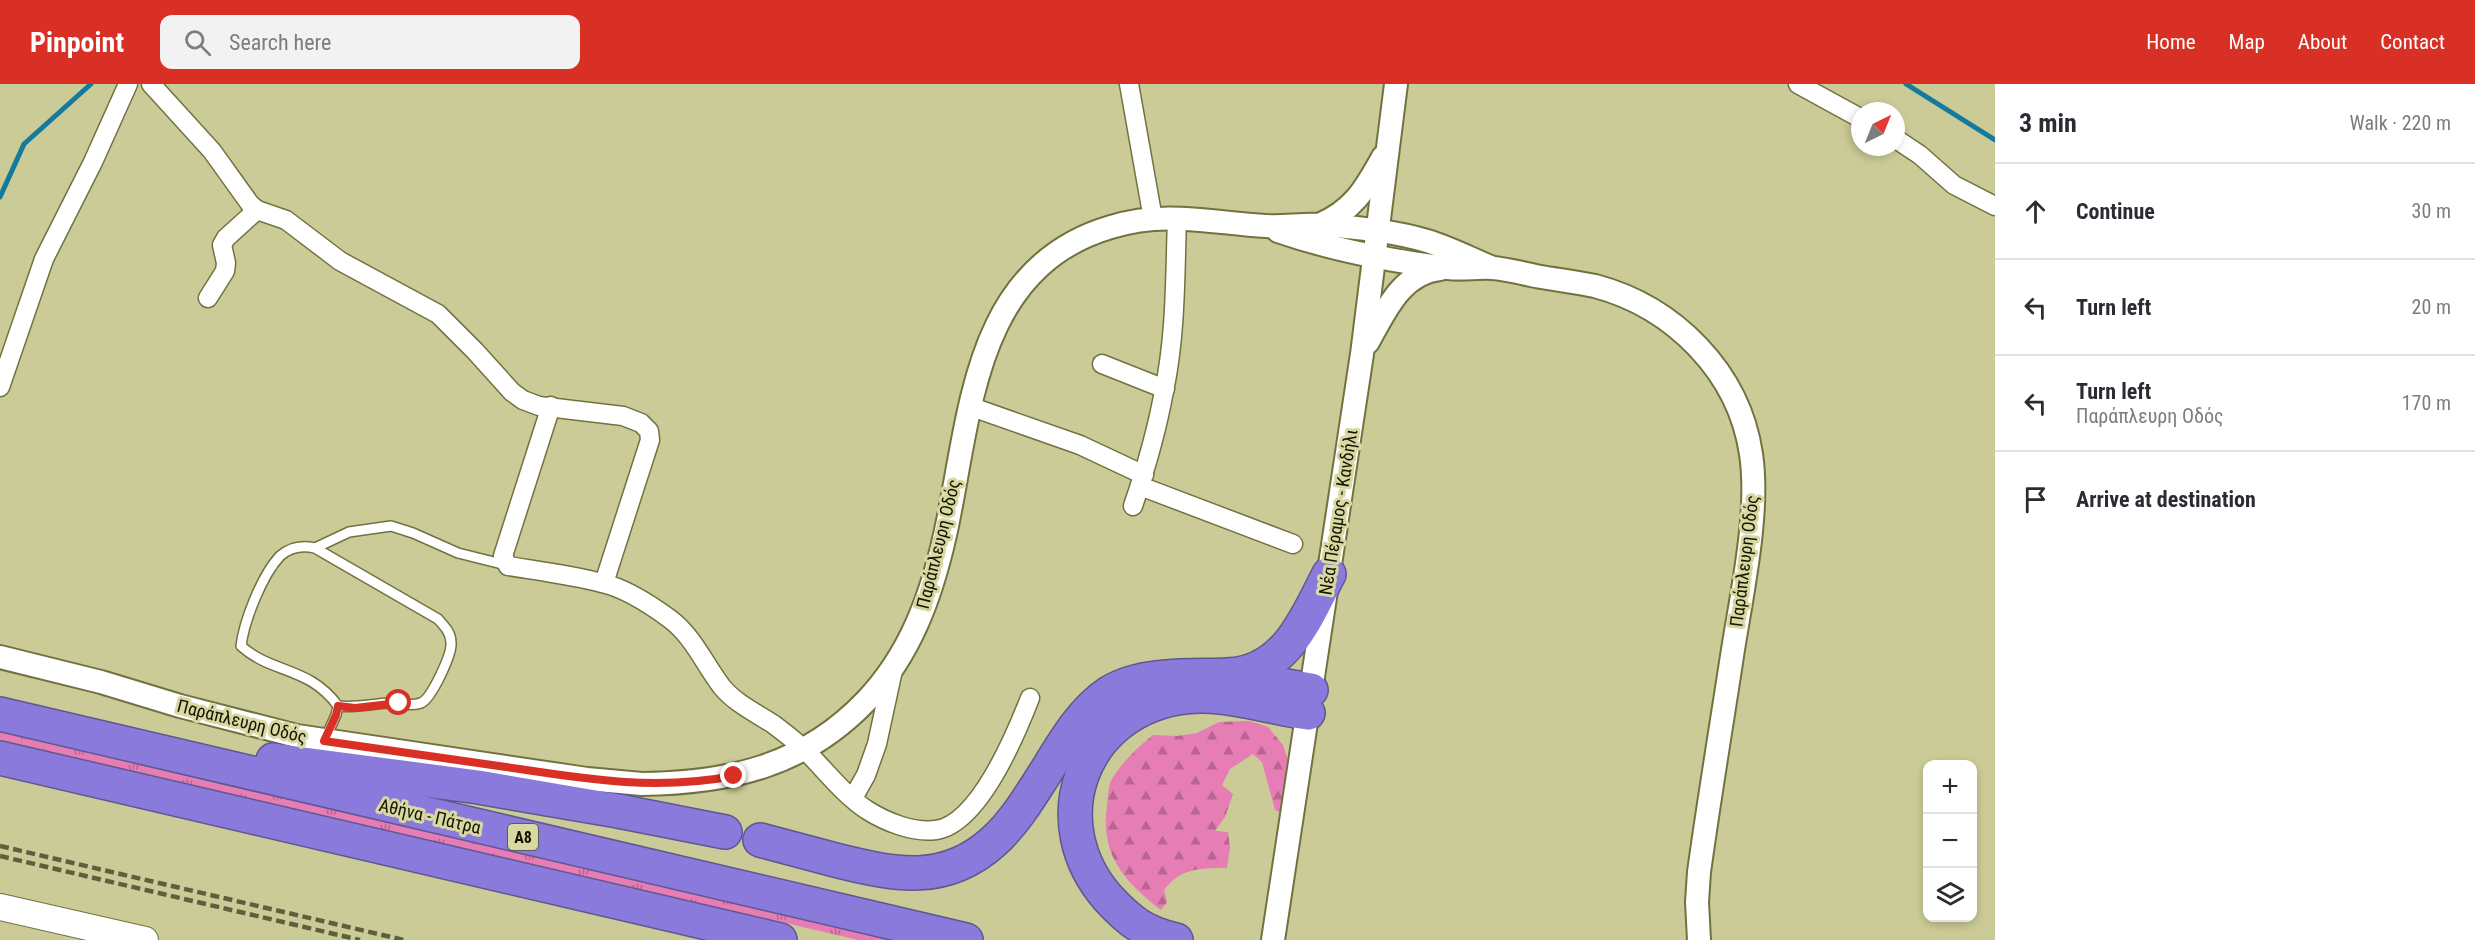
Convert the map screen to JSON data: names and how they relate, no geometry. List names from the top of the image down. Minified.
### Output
{"streets":{"highway":["Αθήνα - Πάτρα","Α8"],"street":["Νέα Πέραμος - Κανδήλι","Παράπλευρη Οδός"]},"crossings":[["Νέα Πέραμος - Κανδήλι","Παράπλευρη Οδός"]],"north":"top right","page":{"header":"Pinpoint","search":"Search here","nav":["Home","Map","About","Contact"],"heading":["3 min","Walk · 220 m"],"list":[["Continue","30 m"],["Turn left","20 m"],["Turn left","Παράπλευρη Οδός","170 m"],"Arrive at destination"],"map_buttons":["+","−"]}}
